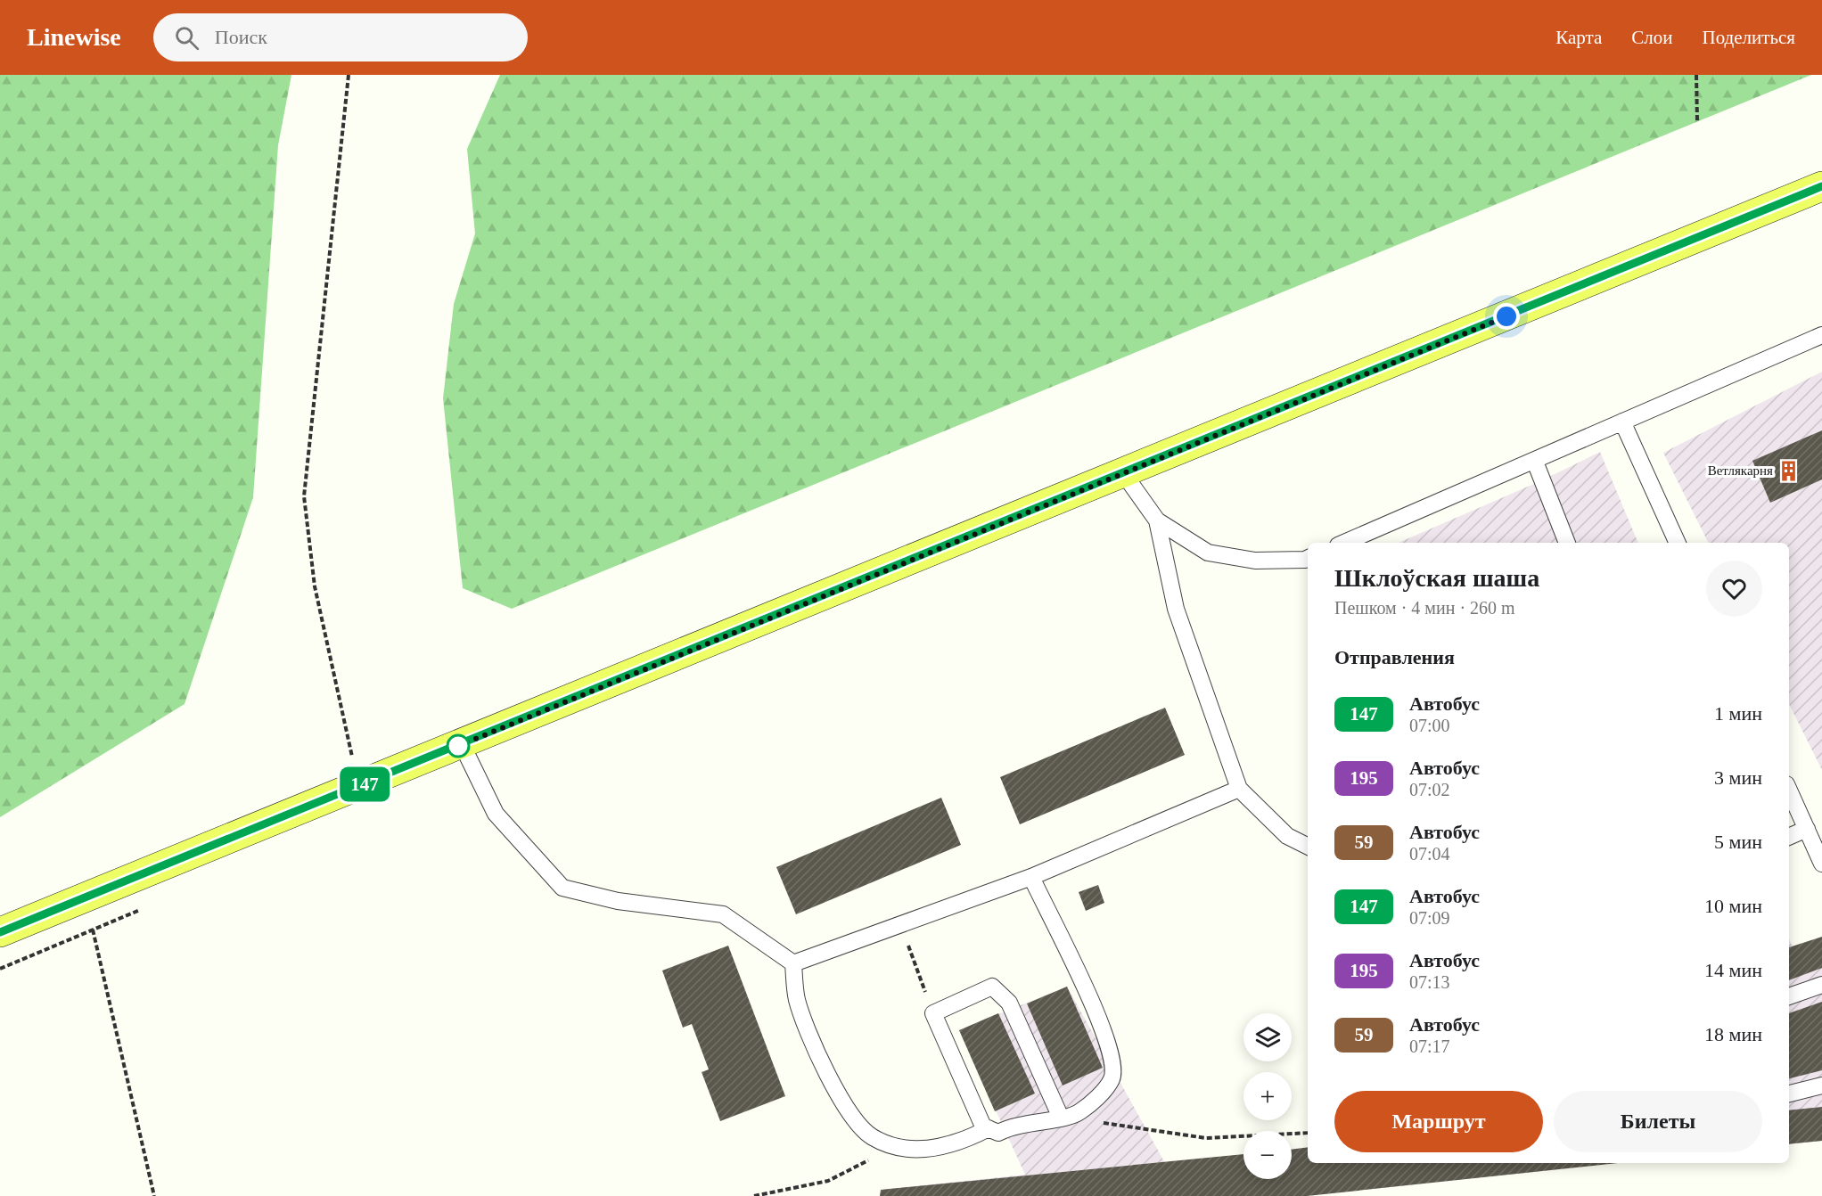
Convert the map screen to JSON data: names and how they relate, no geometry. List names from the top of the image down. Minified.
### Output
{"places":{"building":["Ветлякарня"]},"lines":["bus line 147"],"page":{"header":"Linewise","search":"Поиск","nav":["Карта","Слои","Поделиться"],"on_map":"147","heading":[["Шклоўская шаша","Пешком · 4 мин · 260 m"],"Отправления"],"list":[{"mark":"147","name":"Автобус","note":"07:00","value":"1 мин"},{"mark":"195","name":"Автобус","note":"07:02","value":"3 мин"},{"mark":"59","name":"Автобус","note":"07:04","value":"5 мин"},{"mark":"147","name":"Автобус","note":"07:09","value":"10 мин"},{"mark":"195","name":"Автобус","note":"07:13","value":"14 мин"},{"mark":"59","name":"Автобус","note":"07:17","value":"18 мин"}],"map_buttons":["+","−"],"buttons":["Маршрут","Билеты"]}}
